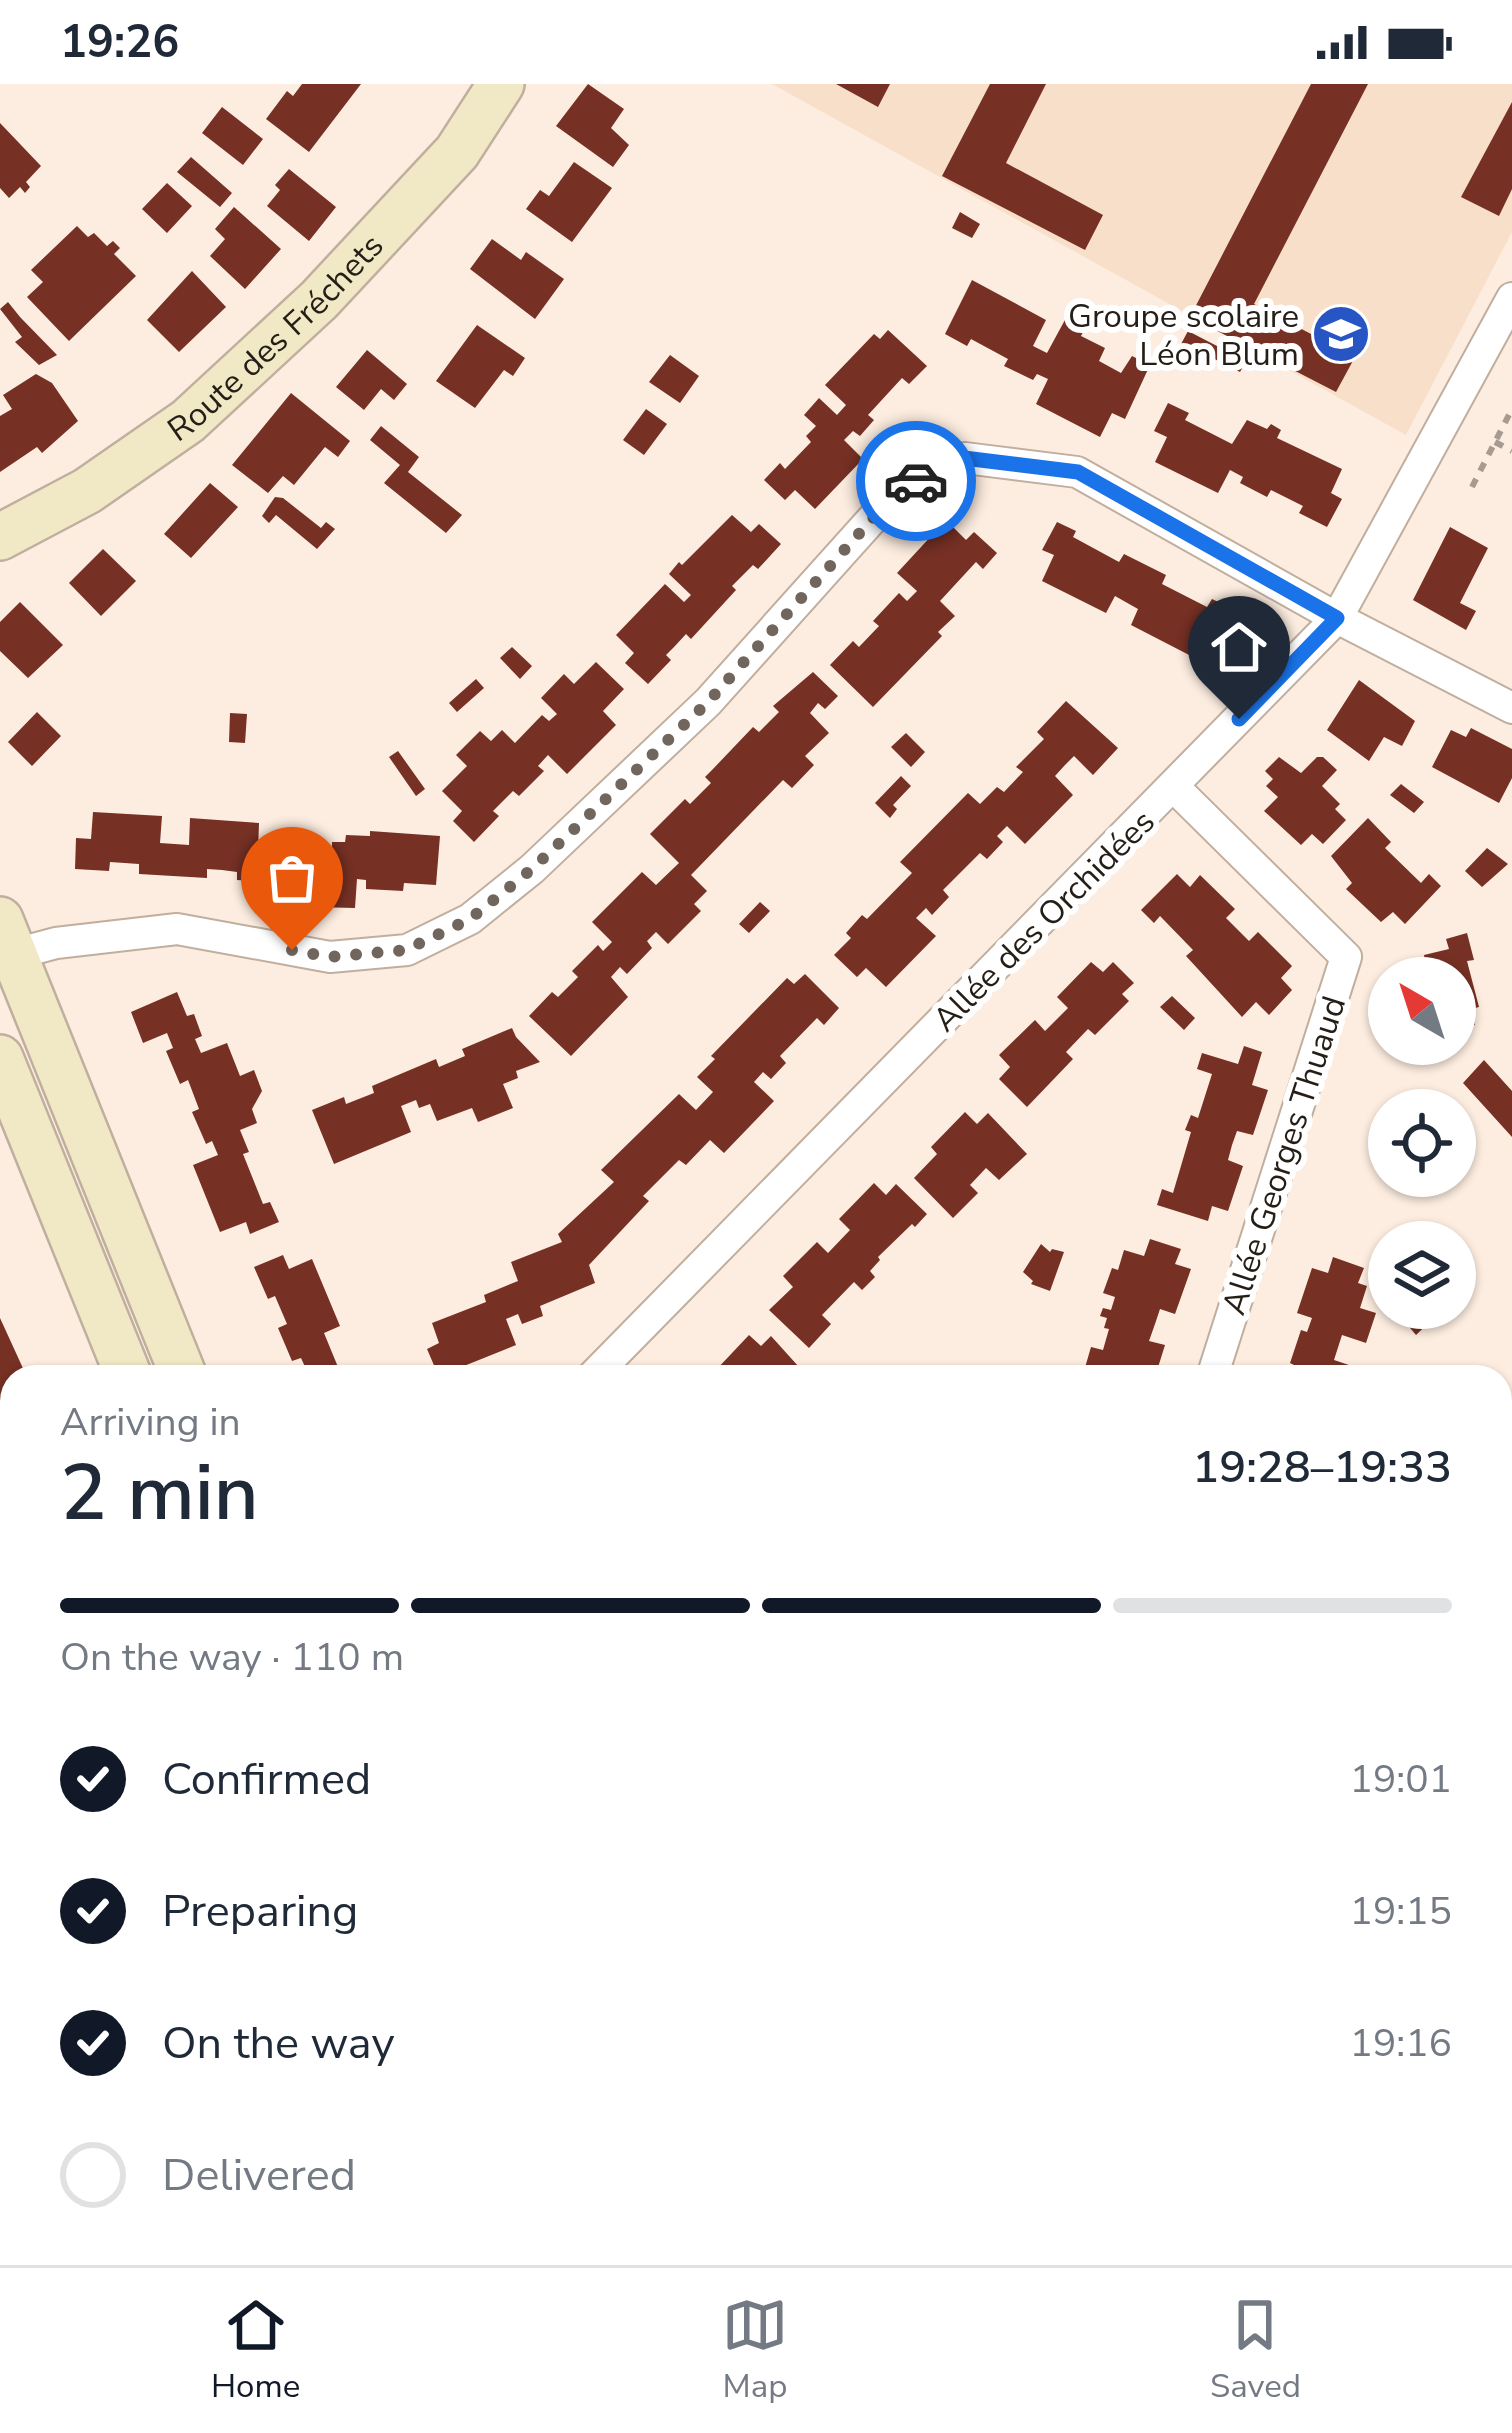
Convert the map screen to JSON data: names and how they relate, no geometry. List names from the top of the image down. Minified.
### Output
{"streets":{"street":["Route des Fréchets","Allée des Orchidées","Allée Georges Thuaud"]},"crossings":[["Allée des Orchidées","Allée Georges Thuaud"]],"places":{"school or university":["Groupe scolaire Léon Blum"]},"north":"top left","page":{"status":"19:26","heading":["2 min","Arriving in","19:28–19:33"],"bar":"On the way · 110 m","list":[["Confirmed","19:01"],["Preparing","19:15"],["On the way","19:16"],"Delivered"],"tabs":["Home","Map","Saved"]}}
